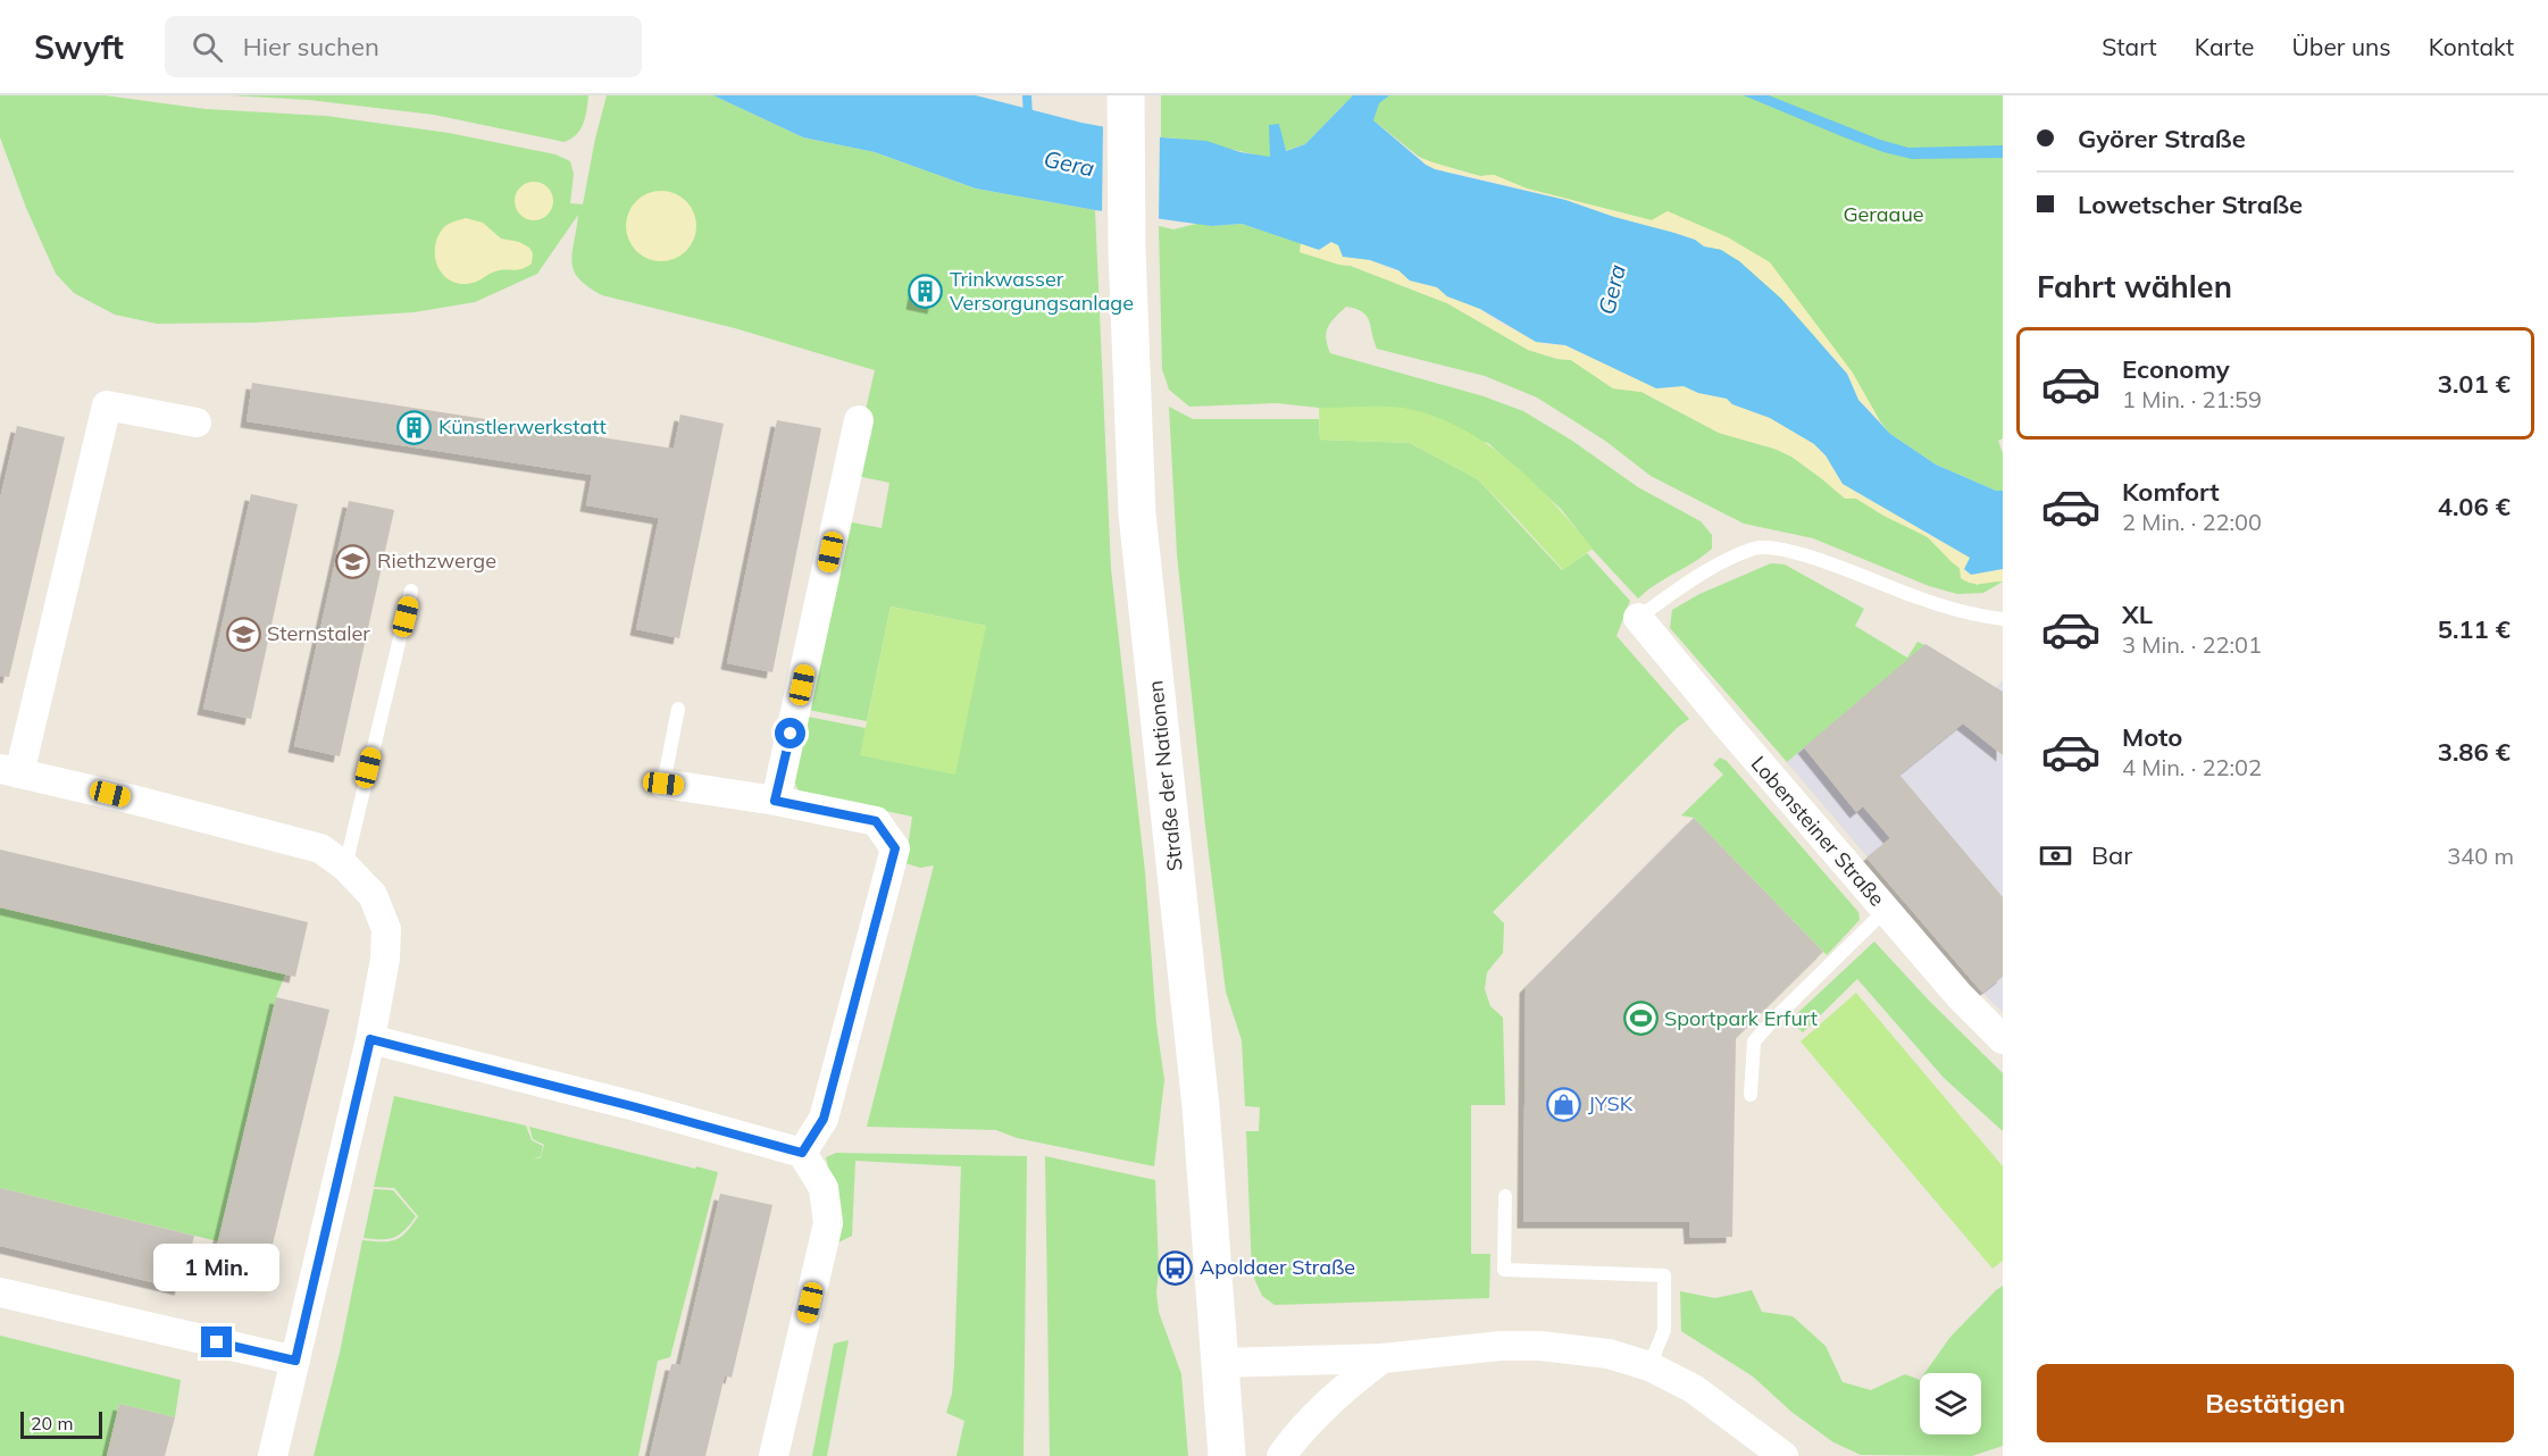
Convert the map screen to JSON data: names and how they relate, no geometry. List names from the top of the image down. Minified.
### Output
{"streets":{"main road":["Straße der Nationen"],"street":["Lobensteiner Straße"]},"water":["Gera"],"parks":["Geraaue"],"places":{"building":["Trinkwasser Versorgungsanlage","Künstlerwerkstatt"],"school or university":["Riethzwerge","Sternstaler"],"sports":["Sportpark Erfurt"],"shop":["JYSK"],"bus stop":["Apoldaer Straße"]},"scale_bar":"20 m","page":{"header":"Swyft","search":"Hier suchen","nav":["Start","Karte","Über uns","Kontakt"],"banner":["Györer Straße","Lowetscher Straße"],"heading":"Fahrt wählen","list":[{"name":"Economy","note":"1 Min. · 21:59","value":"3.01 €"},{"name":"Komfort","note":"2 Min. · 22:00","value":"4.06 €"},{"name":"XL","note":"3 Min. · 22:01","value":"5.11 €"},{"name":"Moto","note":"4 Min. · 22:02","value":"3.86 €"}],"pay":["Bar","340 m"],"bubble":"1 Min.","buttons":"Bestätigen","scale":"20 m"}}
